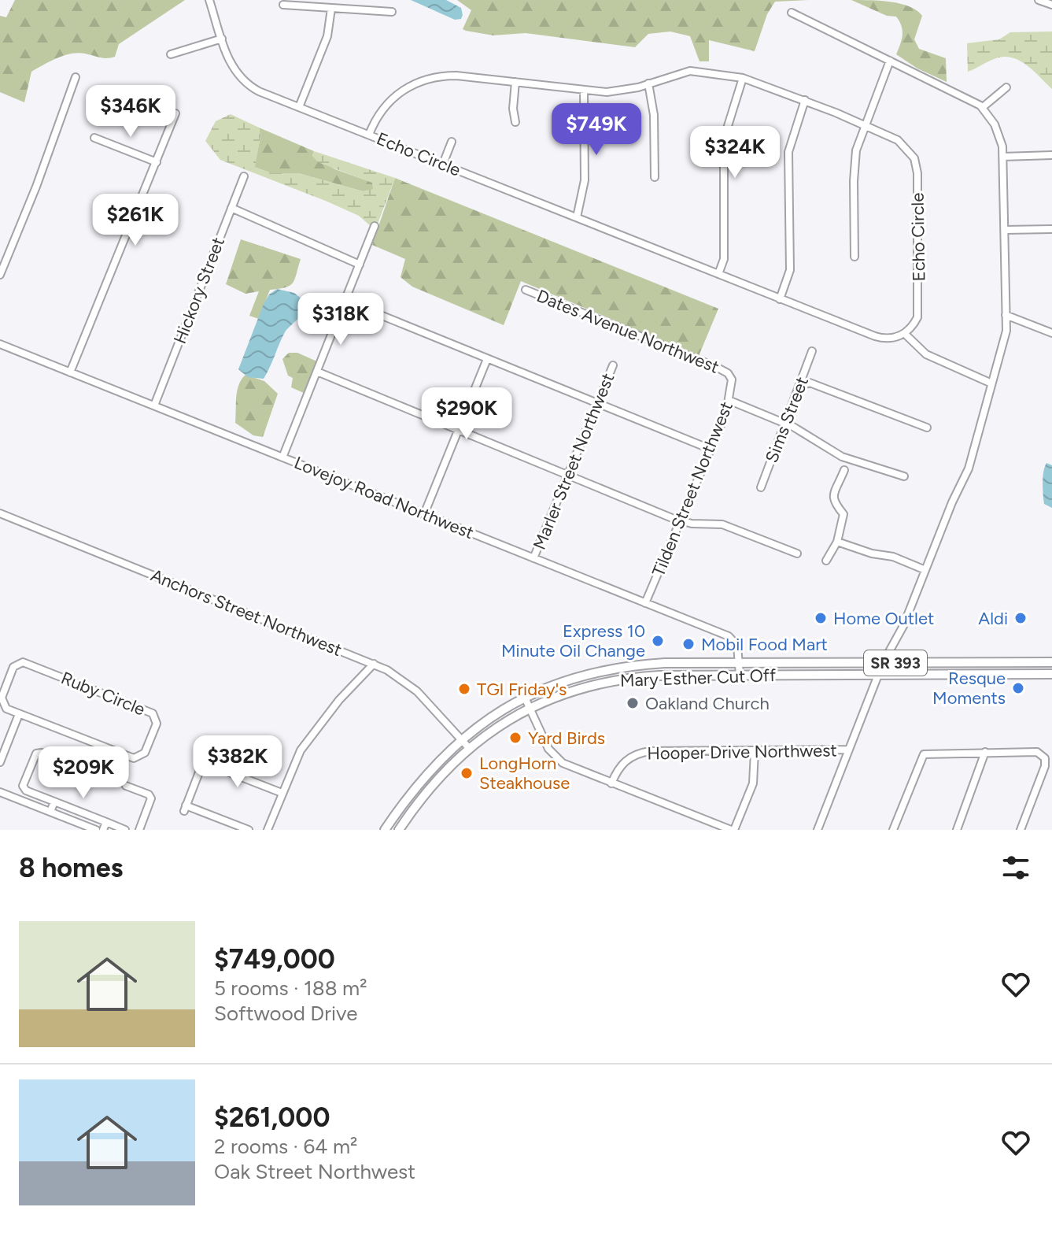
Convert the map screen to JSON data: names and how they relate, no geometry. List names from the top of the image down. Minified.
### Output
{"streets":{"main road":["SR 393","Mary Esther Cut Off"],"street":["Echo Circle","Hickory Street","Dates Avenue Northwest","Sims Street","Marler Street Northwest","Tilden Street Northwest","Lovejoy Road Northwest","Anchors Street Northwest","Ruby Circle","Hooper Drive Northwest"]},"crossings":[["Hickory Street","Lovejoy Road Northwest"],["Dates Avenue Northwest","Tilden Street Northwest"],["Marler Street Northwest","Lovejoy Road Northwest"],["Tilden Street Northwest","Lovejoy Road Northwest"],["Lovejoy Road Northwest","Mary Esther Cut Off"],["Anchors Street Northwest","Mary Esther Cut Off"]],"places":["Home Outlet","Aldi","Express 10 Minute Oil Change","Mobil Food Mart","Resque Moments","TGI Friday's","Oakland Church","Yard Birds","LongHorn Steakhouse"],"page":{"price":["$346K","$749K","$324K","$261K","$318K","$290K","$382K","$209K"],"heading":"8 homes","list":[{"name":"$749,000","note":"5 rooms · 188 m² · Softwood Drive"},{"name":"$261,000","note":"2 rooms · 64 m² · Oak Street Northwest"}]}}
